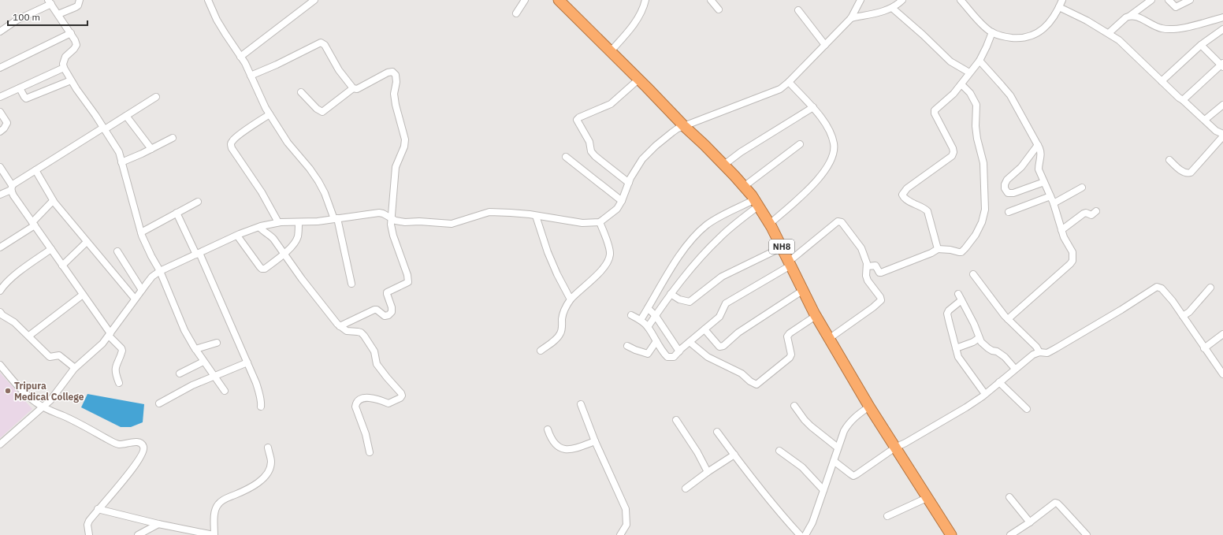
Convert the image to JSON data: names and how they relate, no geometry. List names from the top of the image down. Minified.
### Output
{"streets":{"highway":["NH8"]},"places":["Tripura Medical College"],"scale_bar":"100 m"}
